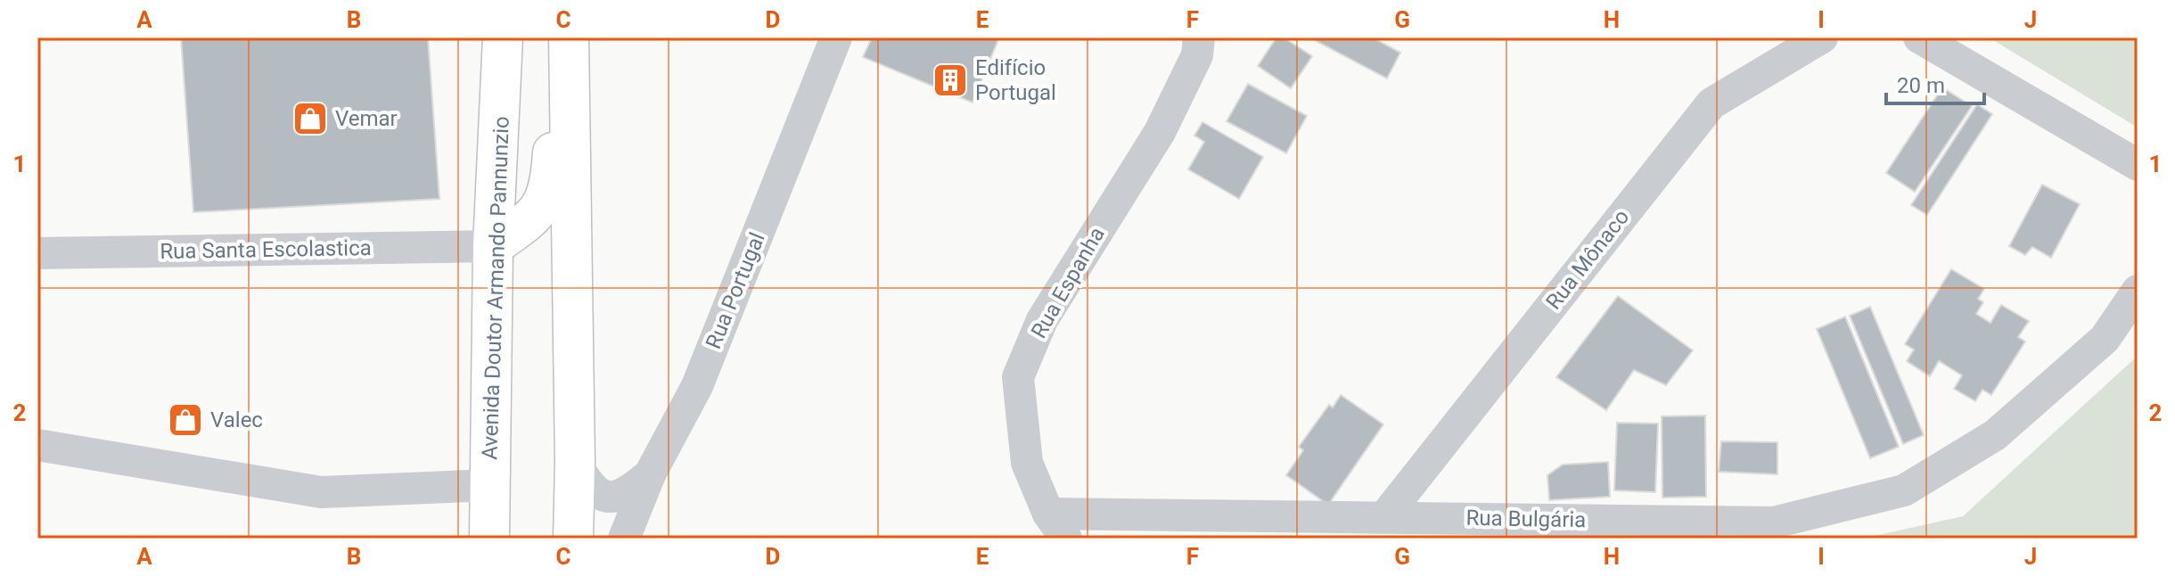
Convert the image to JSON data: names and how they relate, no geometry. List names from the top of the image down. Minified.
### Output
{"streets":{"main road":["Avenida Doutor Armando Pannunzio"],"street":["Rua Santa Escolastica","Rua Mônaco","Rua Espanha","Rua Portugal","Rua Bulgária"]},"crossings":[["Rua Santa Escolastica","Avenida Doutor Armando Pannunzio"],["Rua Mônaco","Rua Bulgária"],["Rua Espanha","Rua Bulgária"]],"places":{"building":["Edifício Portugal"],"shop":["Vemar","Valec"]},"scale_bar":"20 m","grid":{"columns":["A","B","C","D","E","F","G","H","I","J"],"rows":["1","2"]}}
